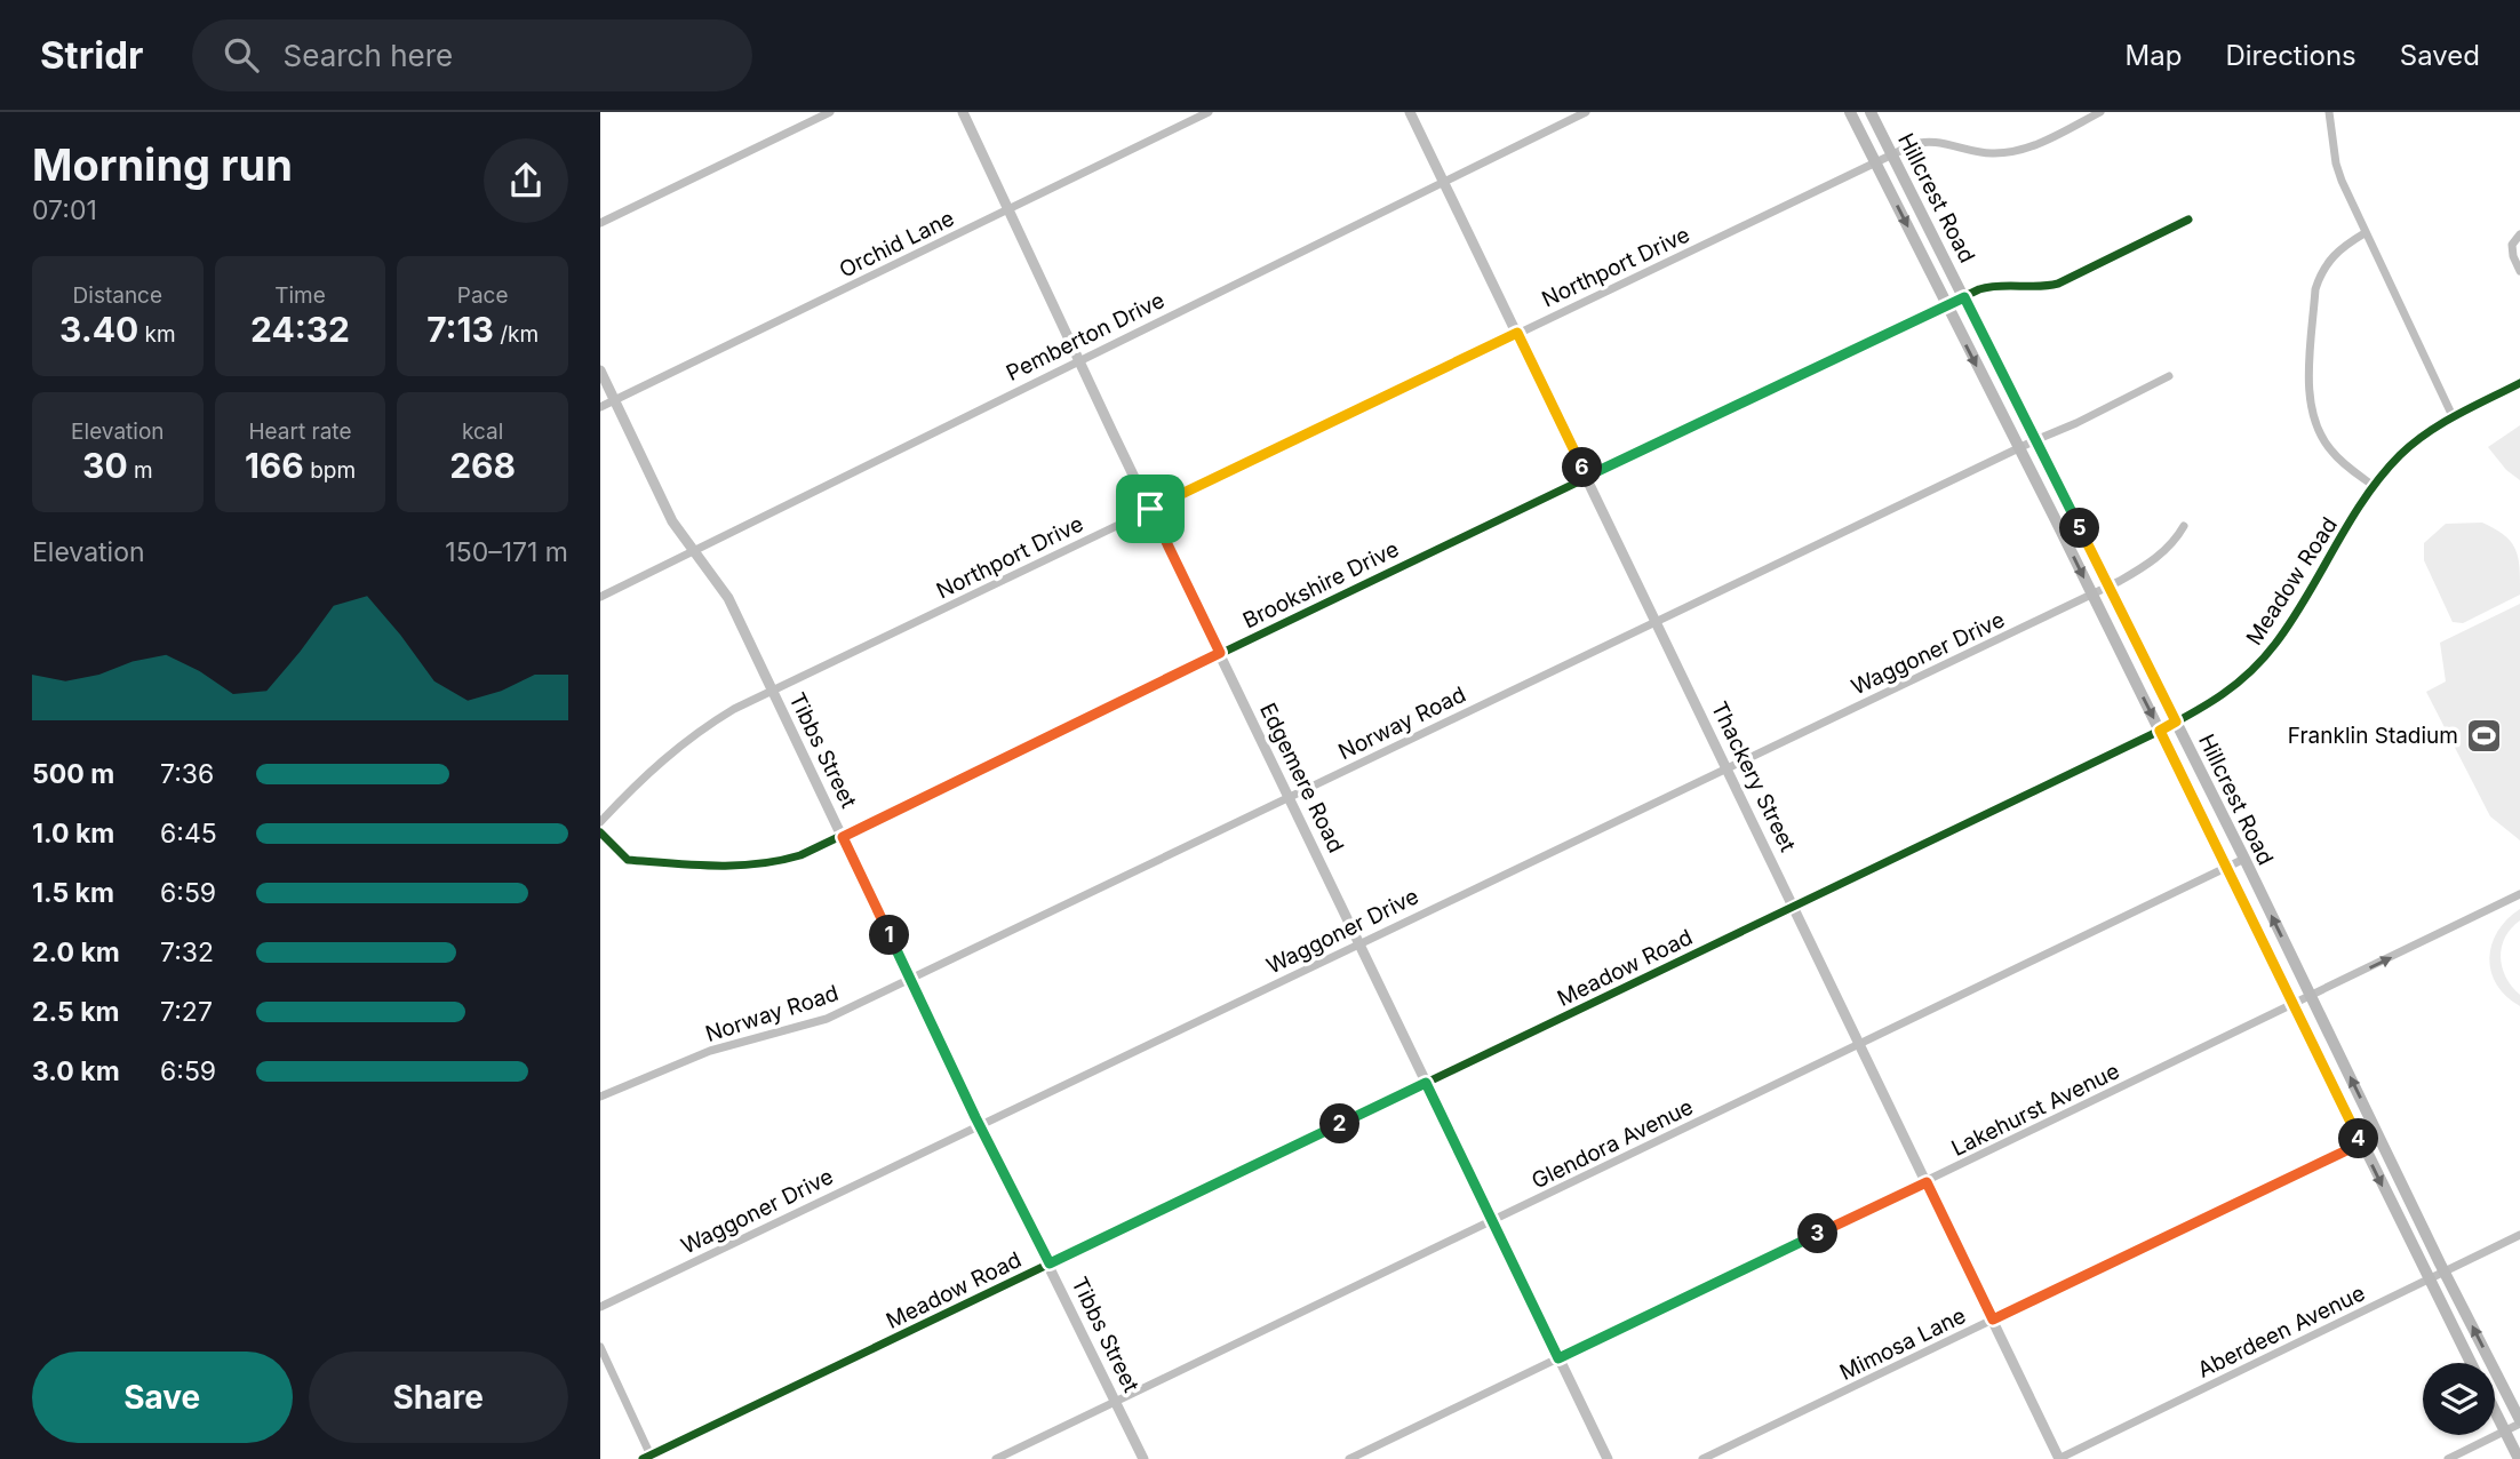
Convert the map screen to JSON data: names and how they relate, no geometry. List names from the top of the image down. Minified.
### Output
{"streets":{"main road":["Hillcrest Road"],"street":["Orchid Lane","Northport Drive","Pemberton Drive","Meadow Road","Brookshire Drive","Waggoner Drive","Norway Road","Tibbs Street","Thackery Street","Edgemere Road","Lakehurst Avenue","Glendora Avenue","Aberdeen Avenue","Mimosa Lane"]},"crossings":[["Hillcrest Road","Northport Drive"],["Hillcrest Road","Meadow Road"],["Hillcrest Road","Brookshire Drive"],["Hillcrest Road","Waggoner Drive"],["Hillcrest Road","Norway Road"],["Hillcrest Road","Lakehurst Avenue"],["Hillcrest Road","Glendora Avenue"],["Hillcrest Road","Aberdeen Avenue"],["Hillcrest Road","Mimosa Lane"],["Orchid Lane","Tibbs Street"],["Orchid Lane","Edgemere Road"],["Northport Drive","Tibbs Street"],["Northport Drive","Thackery Street"],["Northport Drive","Edgemere Road"],["Pemberton Drive","Tibbs Street"],["Pemberton Drive","Thackery Street"],["Pemberton Drive","Edgemere Road"],["Meadow Road","Tibbs Street"],["Meadow Road","Thackery Street"],["Meadow Road","Edgemere Road"],["Brookshire Drive","Tibbs Street"],["Brookshire Drive","Thackery Street"],["Brookshire Drive","Edgemere Road"],["Waggoner Drive","Tibbs Street"],["Waggoner Drive","Thackery Street"],["Waggoner Drive","Edgemere Road"],["Norway Road","Tibbs Street"],["Norway Road","Thackery Street"],["Norway Road","Edgemere Road"],["Tibbs Street","Glendora Avenue"],["Thackery Street","Lakehurst Avenue"],["Thackery Street","Glendora Avenue"],["Thackery Street","Aberdeen Avenue"],["Thackery Street","Mimosa Lane"],["Edgemere Road","Lakehurst Avenue"],["Edgemere Road","Glendora Avenue"]],"places":{"sports":["Franklin Stadium"]},"page":{"header":"Stridr","search":"Search here","nav":["Map","Directions","Saved"],"heading":["Morning run","07:01"],"stats":[["Distance","3.40 km"],["Time","24:32"],["Pace","7:13 /km"],["Elevation","30 m"],["Heart rate","166 bpm"],["kcal","268"]],"pins":["6","5","1","2","4","3"],"chart":["Elevation","150–171 m"],"list":[{"name":"500 m","note":"7:36"},{"name":"1.0 km","note":"6:45"},{"name":"1.5 km","note":"6:59"},{"name":"2.0 km","note":"7:32"},{"name":"2.5 km","note":"7:27"},{"name":"3.0 km","note":"6:59"}],"buttons":["Save","Share"]}}
